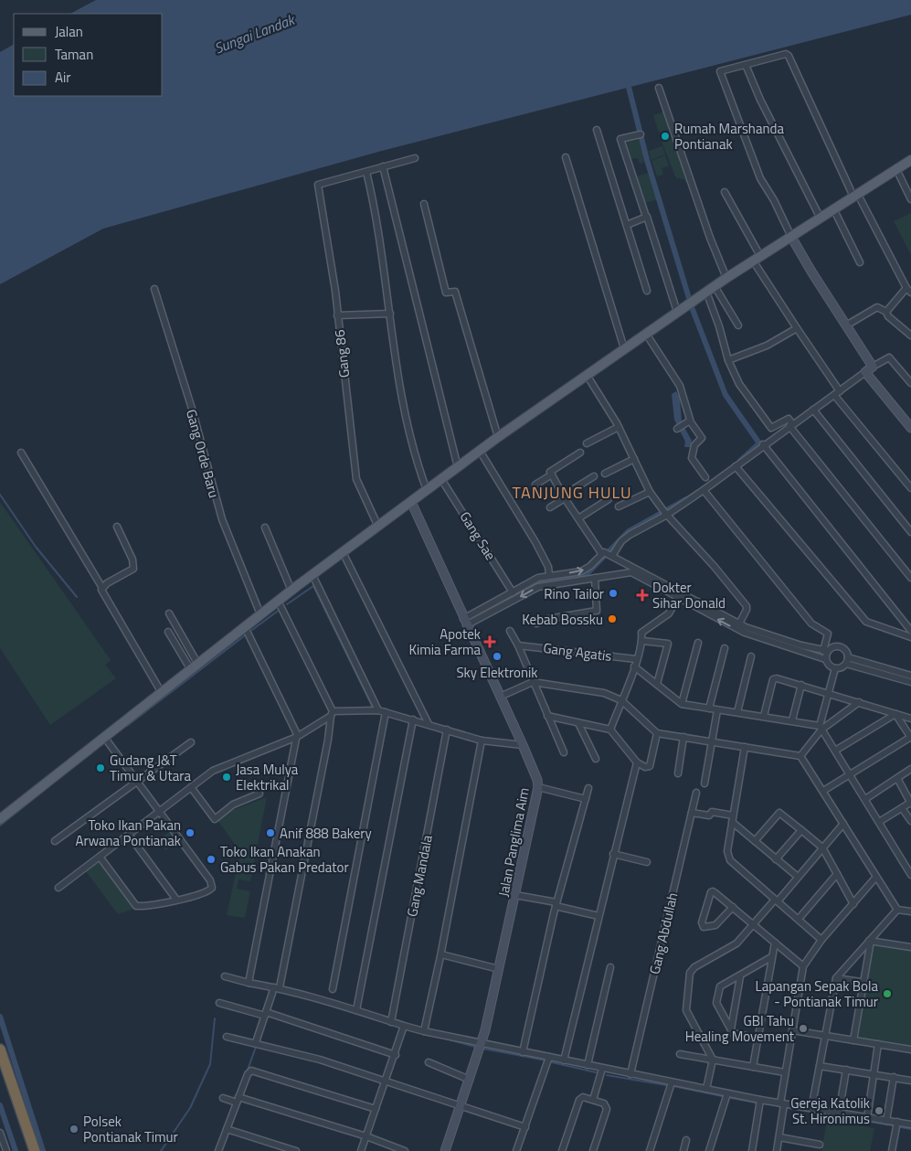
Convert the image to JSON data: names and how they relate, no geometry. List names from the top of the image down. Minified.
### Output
{"streets":{"street":["Gang 86","Gang Orde Baru","Gang Sae","Gang Agatis","Jalan Panglima Aim","Gang Mandala","Gang Abdullah"]},"districts":["TANJUNG HULU"],"water":["Sungai Landak"],"places":{"other":["Rumah Marshanda Pontianak","Rino Tailor","Kebab Bossku","Sky Elektronik","Gudang J&T Timur & Utara","Jasa Mulya Elektrikal","Toko Ikan Pakan Arwana Pontianak","Anif 888 Bakery","Toko Ikan Anakan Gabus Pakan Predator","Lapangan Sepak Bola - Pontianak Timur","GBI Tahu Healing Movement","Gereja Katolik St. Hironimus","Polsek Pontianak Timur"],"health":["Dokter Sihar Donald","Apotek Kimia Farma"]},"legend":["Jalan","Taman","Air"]}
